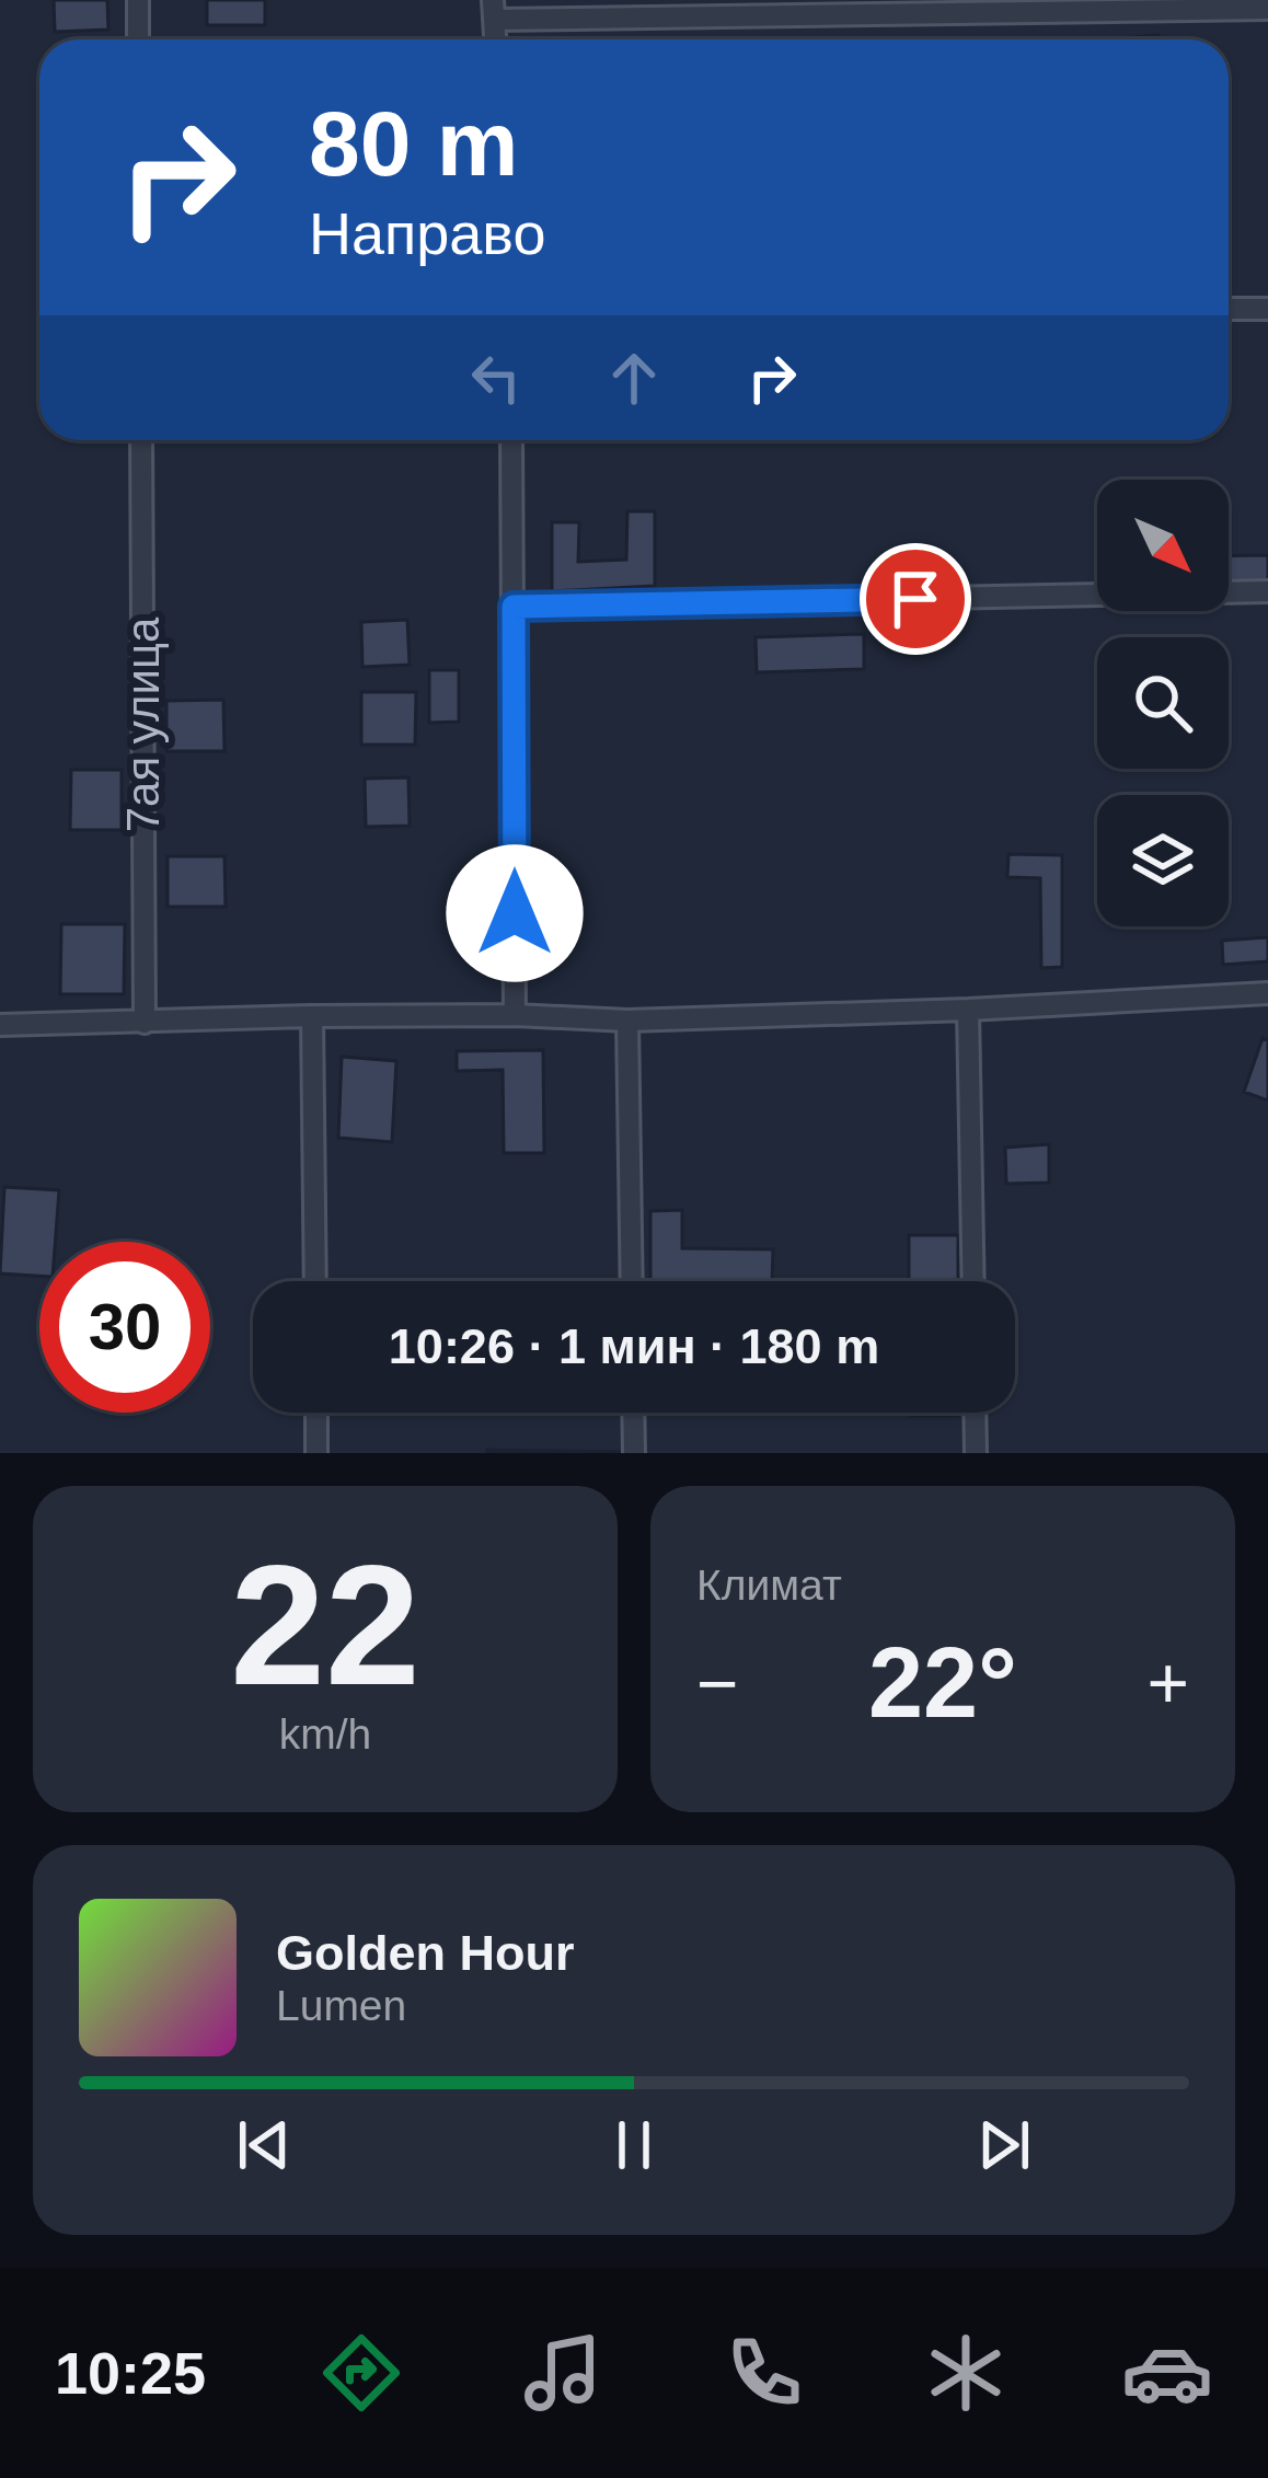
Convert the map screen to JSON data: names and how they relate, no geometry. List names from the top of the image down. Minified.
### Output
{"streets":{"street":["7ая улица"]},"north":"bottom right","page":{"turn":["80 m","Направо"],"limit":"30","trip":"10:26 · 1 мин · 180 m","tile":[["22","km/h"],"Климат"],"heat":["−","22°","+"],"song":["Golden Hour","Lumen"],"tabs":"10:25"}}
